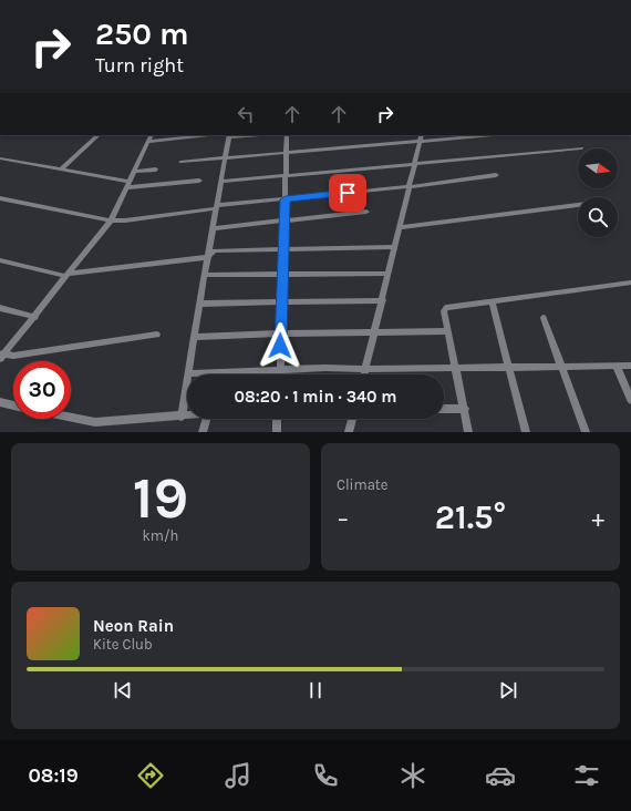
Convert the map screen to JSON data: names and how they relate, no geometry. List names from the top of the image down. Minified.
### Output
{"north":"right","page":{"turn":["250 m","Turn right"],"limit":"30","trip":"08:20 · 1 min · 340 m","tile":[["19","km/h"],"Climate"],"heat":["−","21.5°","+"],"song":["Neon Rain","Kite Club"],"tabs":"08:19"}}
